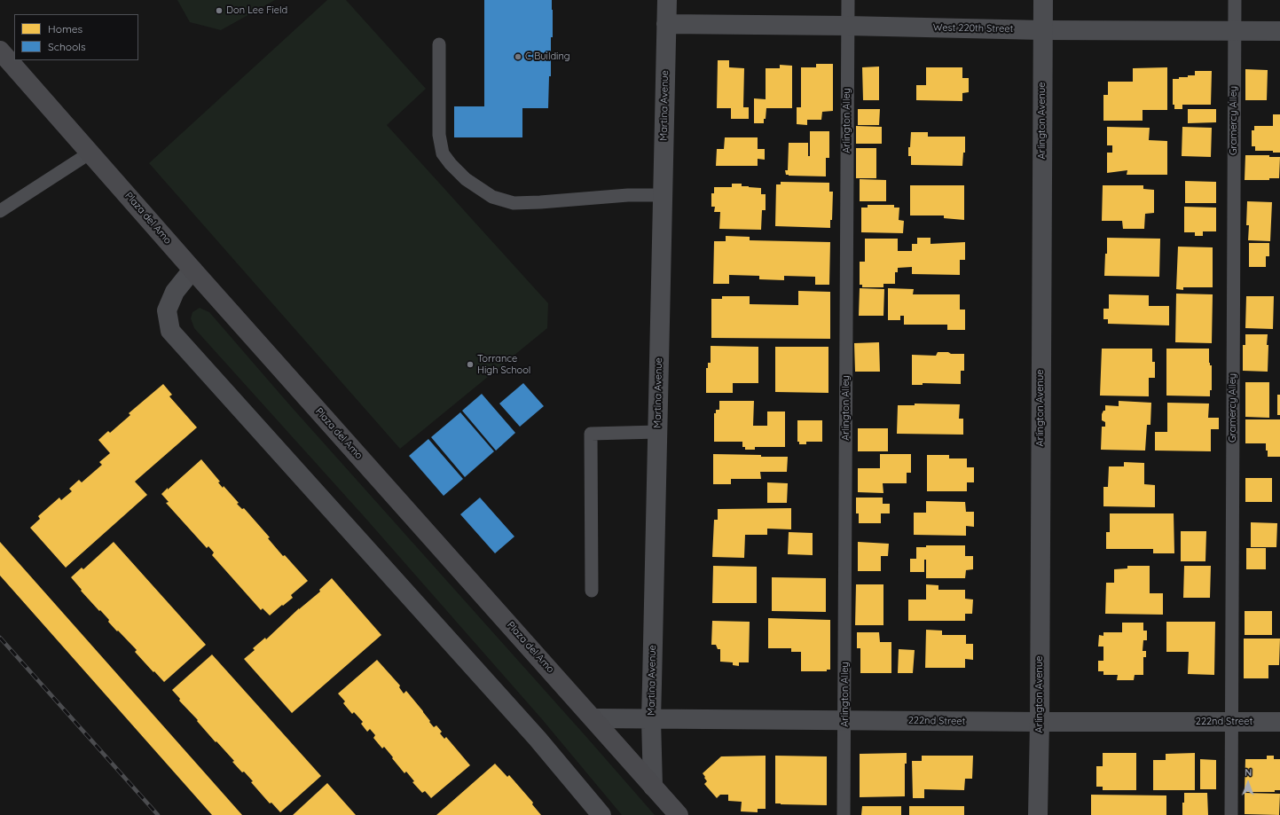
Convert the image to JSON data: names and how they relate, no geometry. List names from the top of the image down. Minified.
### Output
{"streets":{"main road":["Plaza del Amo"],"street":["West 220th Street","Martina Avenue","Arlington Avenue","222nd Street"],"lane":["Arlington Alley","Gramercy Alley"]},"crossings":[["West 220th Street","Martina Avenue"],["West 220th Street","Arlington Alley"],["West 220th Street","Arlington Avenue"],["West 220th Street","Gramercy Alley"],["Martina Avenue","Plaza del Amo"],["Martina Avenue","222nd Street"],["Arlington Alley","222nd Street"],["Arlington Avenue","222nd Street"],["Gramercy Alley","222nd Street"],["Plaza del Amo","222nd Street"]],"places":["Don Lee Field","C Building","Torrance High School"],"legend":["Homes","Schools"],"north":"top"}
